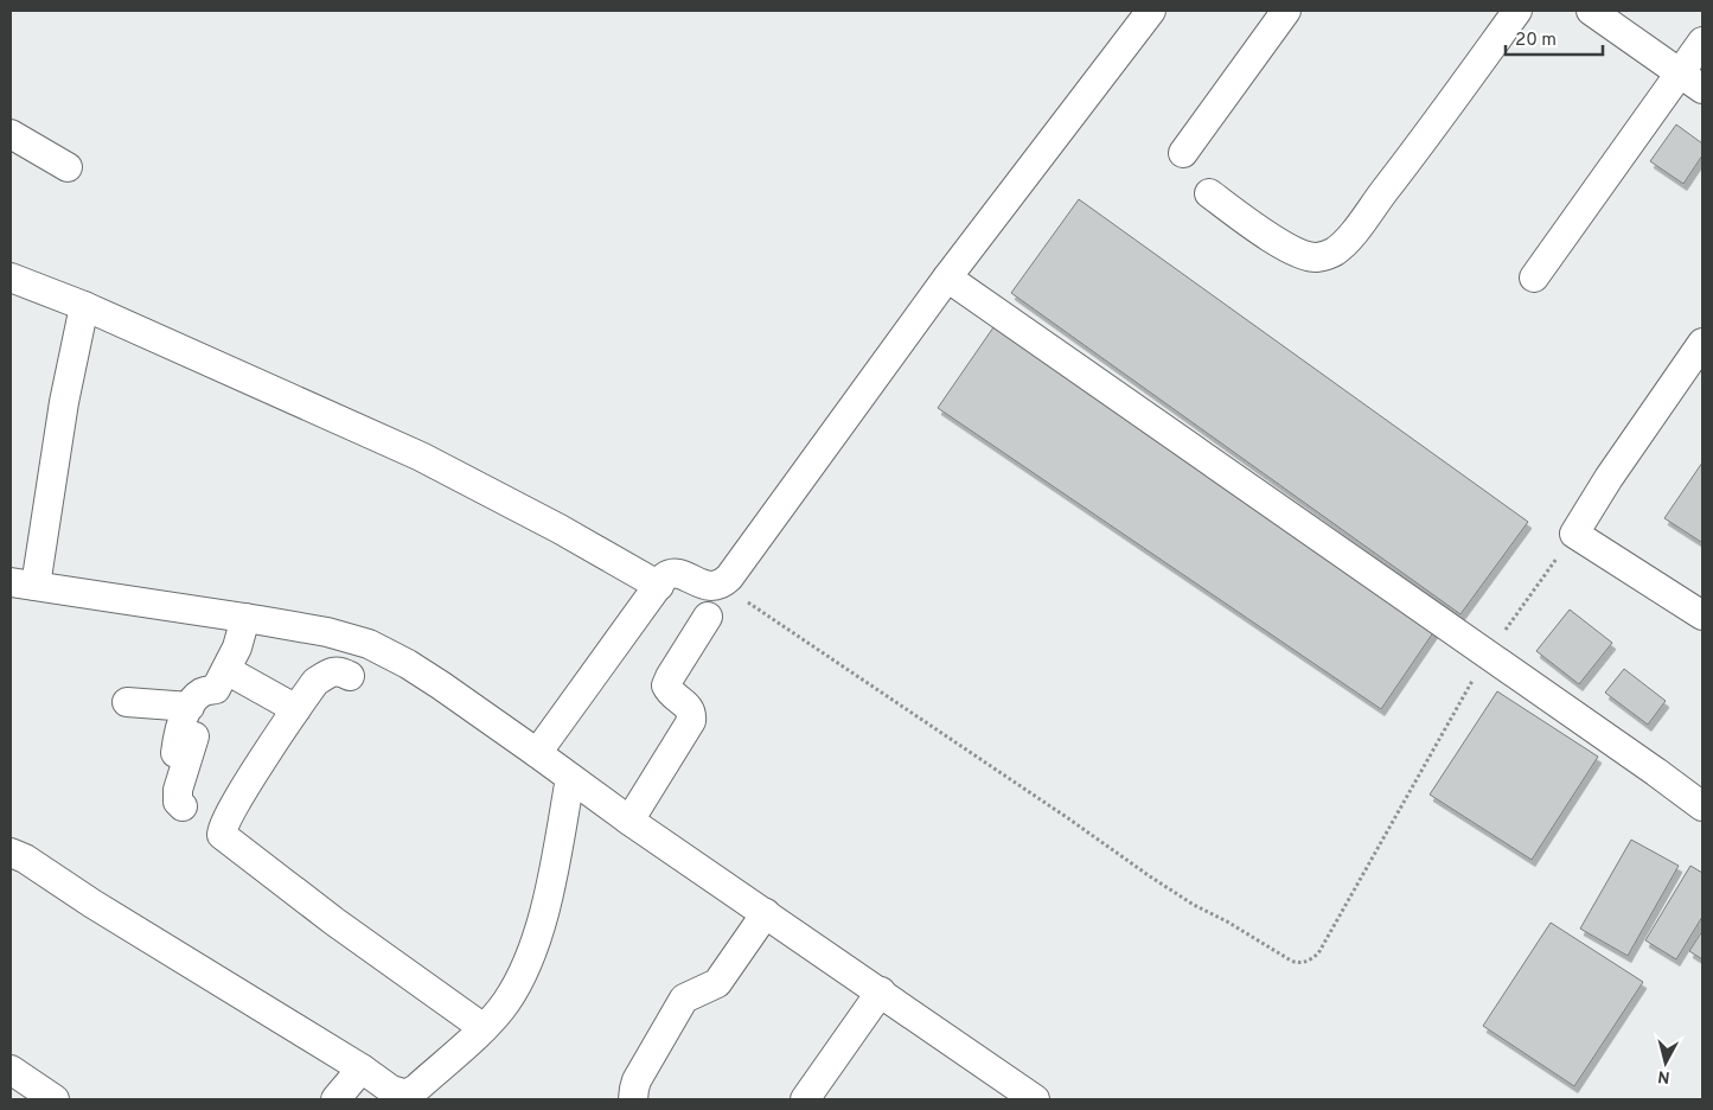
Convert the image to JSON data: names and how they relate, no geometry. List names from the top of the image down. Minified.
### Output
{"scale_bar":"20 m","north":"bottom"}
